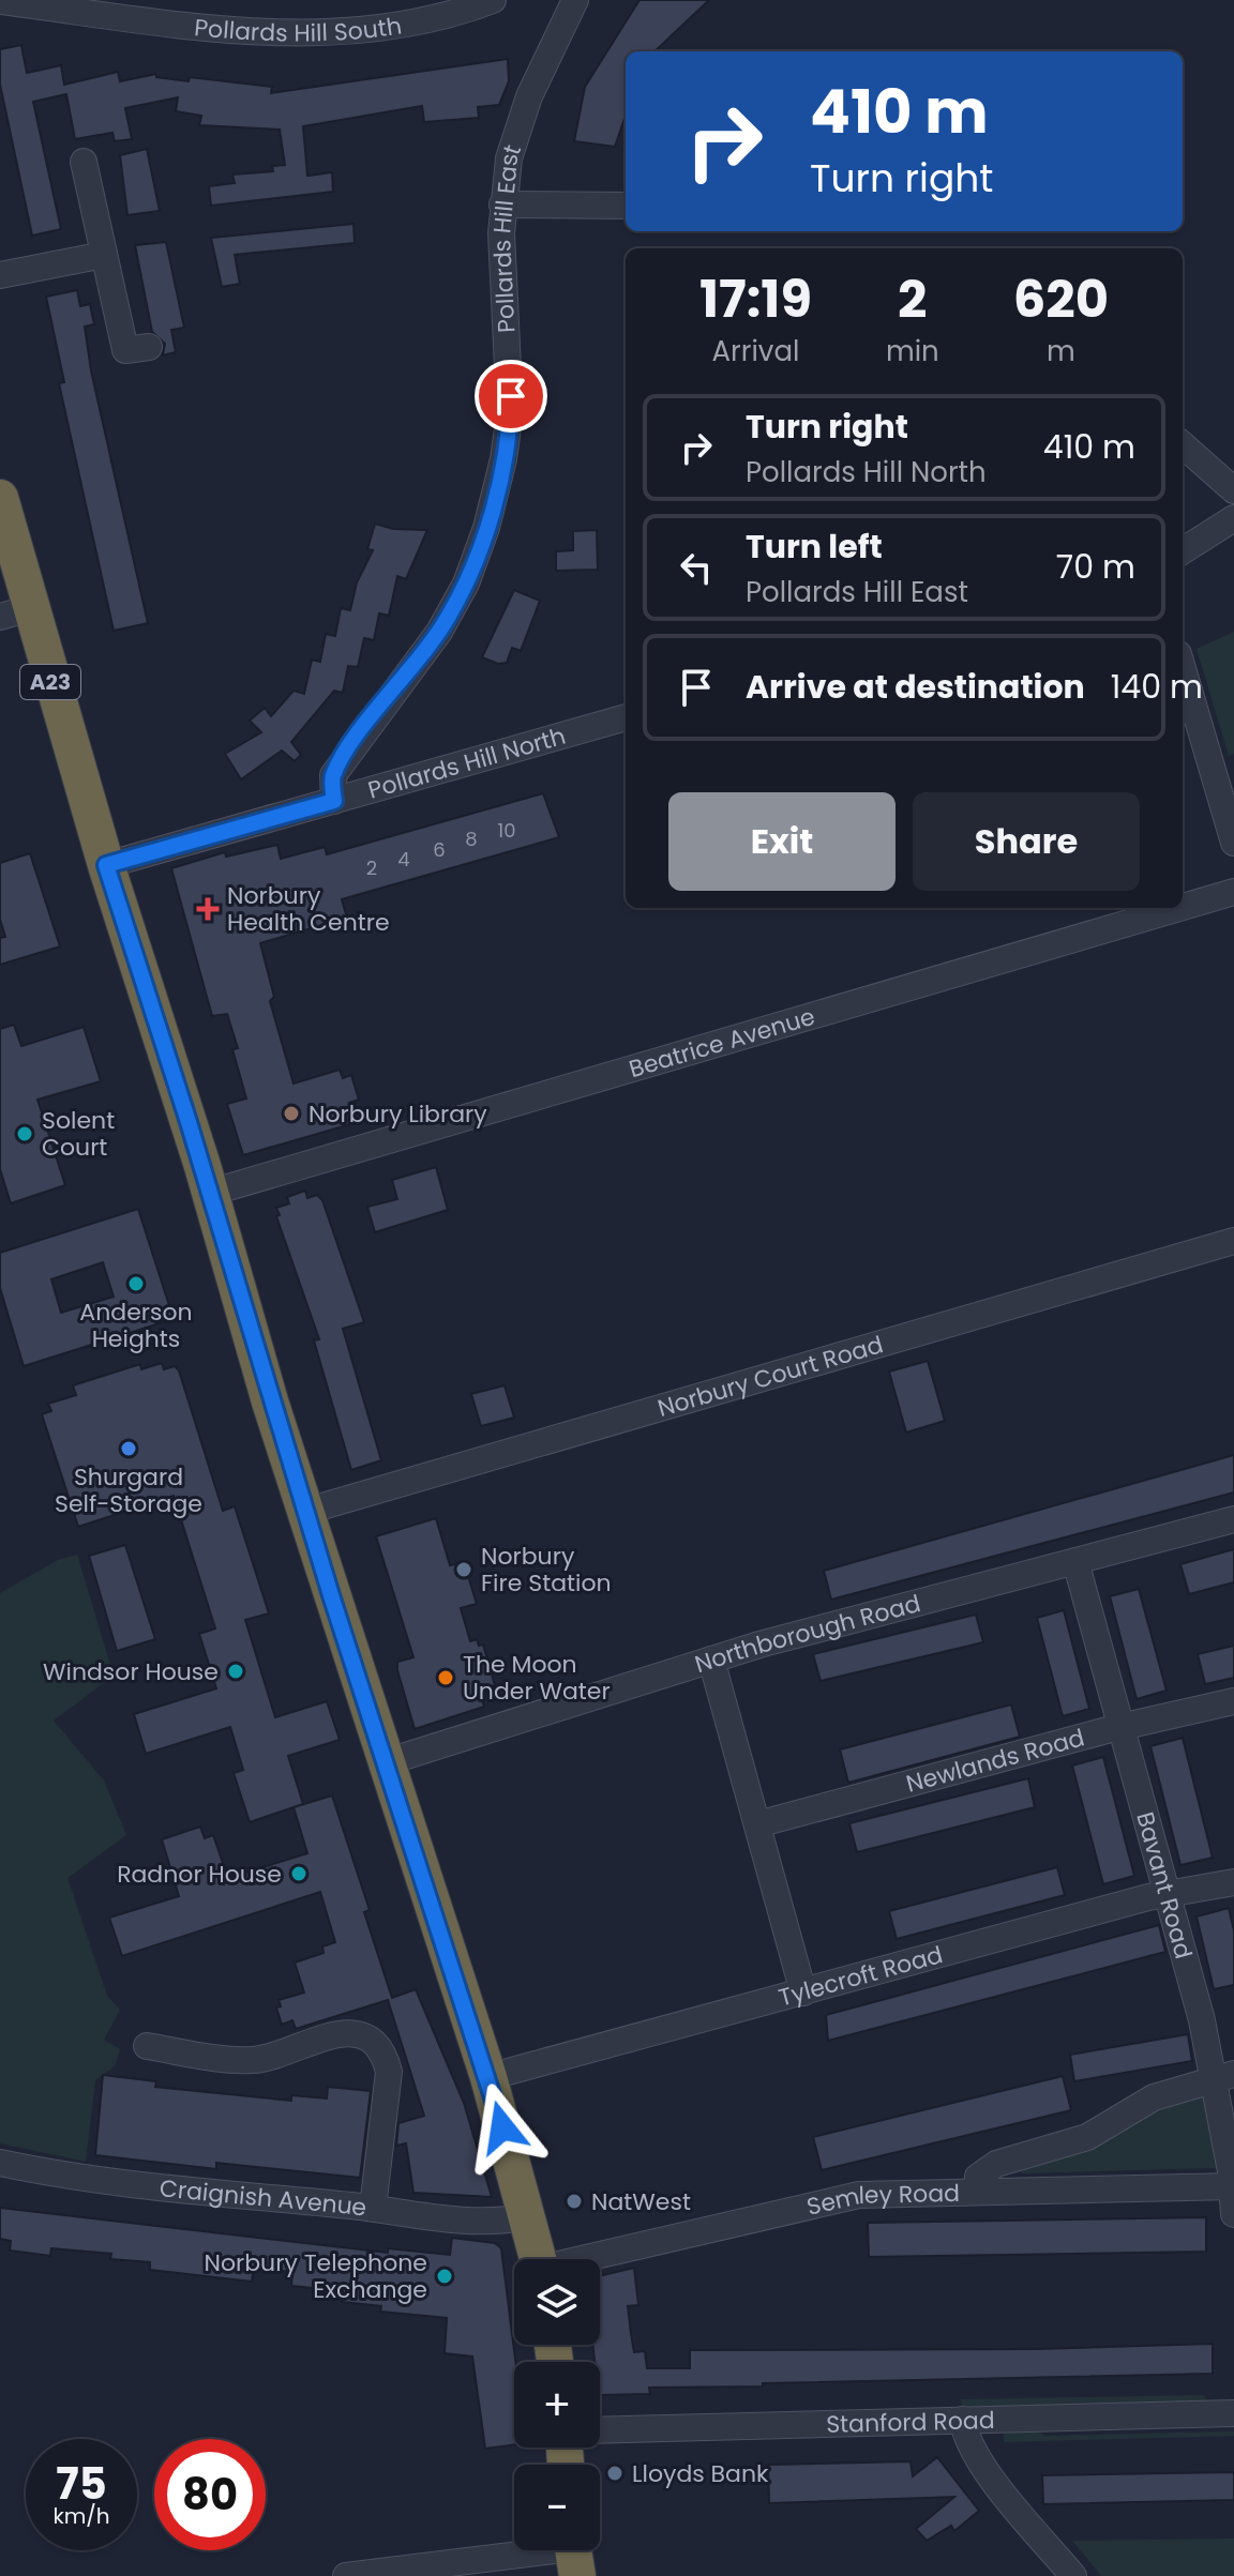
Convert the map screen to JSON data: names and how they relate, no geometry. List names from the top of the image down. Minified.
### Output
{"streets":{"highway":["A23"],"street":["Pollards Hill South","Pollards Hill East","Pollards Hill North","Beatrice Avenue","Norbury Court Road","Northborough Road","Newlands Road","Bavant Road","Tylecroft Road","Craignish Avenue","Semley Road","Stanford Road"]},"crossings":[["Pollards Hill East","Pollards Hill North"],["A23","Pollards Hill North"],["A23","Beatrice Avenue"],["A23","Norbury Court Road"],["A23","Northborough Road"],["A23","Tylecroft Road"],["A23","Craignish Avenue"],["Northborough Road","Bavant Road"],["Newlands Road","Bavant Road"],["Bavant Road","Tylecroft Road"],["Bavant Road","Semley Road"]],"places":{"health":["Norbury Health Centre"],"other":["Norbury Library","Solent Court","Anderson Heights","Shurgard Self-Storage","Norbury Fire Station","Windsor House","The Moon Under Water","Radnor House","NatWest","Norbury Telephone Exchange","Lloyds Bank"]},"house_numbers":["10","8","6","4","2"],"page":{"turn":["410 m","Turn right"],"eta":["17:19","Arrival","2","min","620","m"],"list":[{"name":"Turn right","note":"Pollards Hill North","value":"410 m"},{"name":"Turn left","note":"Pollards Hill East","value":"70 m"},{"name":"Arrive at destination","value":"140 m"}],"buttons":["Exit","Share"],"map_buttons":["+","−"],"speed":"75 km/h","limit":"80"}}
